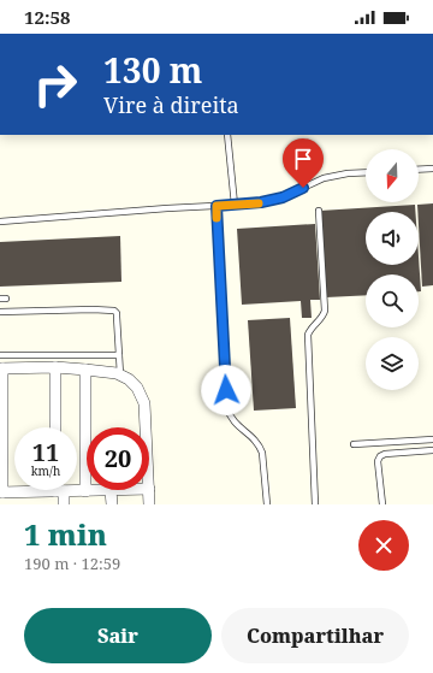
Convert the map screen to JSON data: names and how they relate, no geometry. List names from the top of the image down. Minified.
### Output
{"north":"bottom","page":{"status":"12:58","turn":["130 m","Vire à direita"],"speed":"11 km/h","limit":"20","heading":["1 min","190 m · 12:59"],"buttons":["Sair","Compartilhar"]}}
